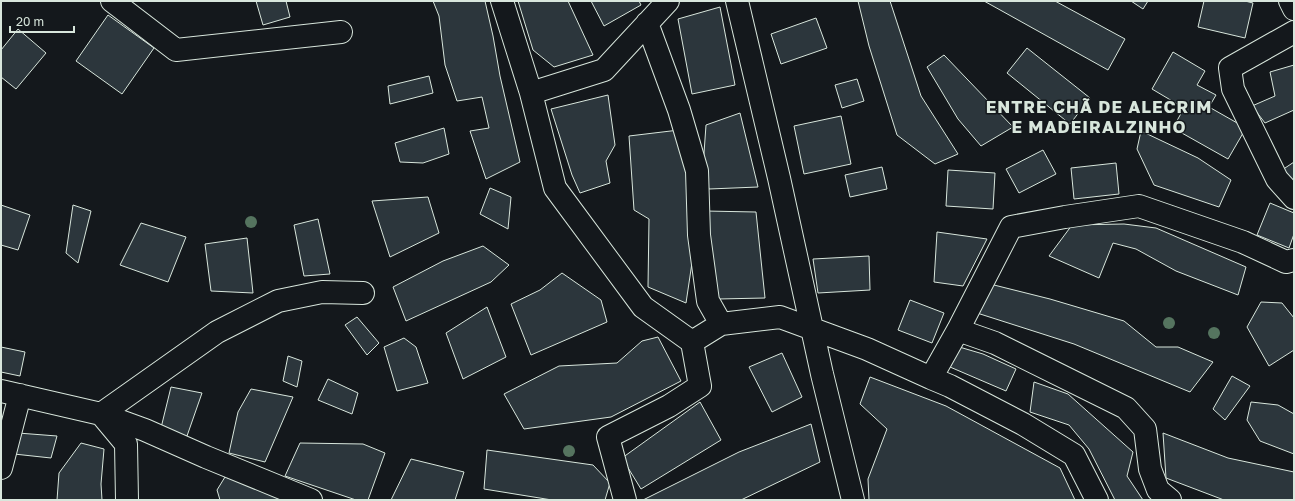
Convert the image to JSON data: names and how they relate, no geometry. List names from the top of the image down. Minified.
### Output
{"districts":["ENTRE CHÃ DE ALECRIM E MADEIRALZINHO"],"scale_bar":"20 m"}
